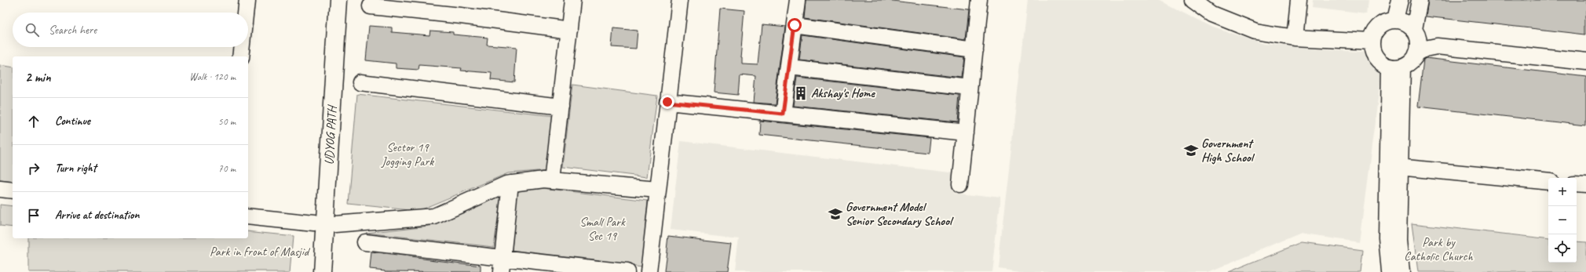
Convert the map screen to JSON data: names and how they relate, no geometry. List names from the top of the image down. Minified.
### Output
{"streets":{"main road":["UDYOG PATH"]},"parks":["Sector 19 Jogging Park","Small Park Sec 19","Park by Catholic Church","Park in front of Masjid"],"places":{"building":["Akshay's Home"],"school or university":["Government High School","Government Model Senior Secondary School"]},"page":{"search":"Search here","heading":["2 min","Walk · 120 m"],"list":[["Continue","50 m"],["Turn right","70 m"],"Arrive at destination"],"map_buttons":["+","−"]}}
